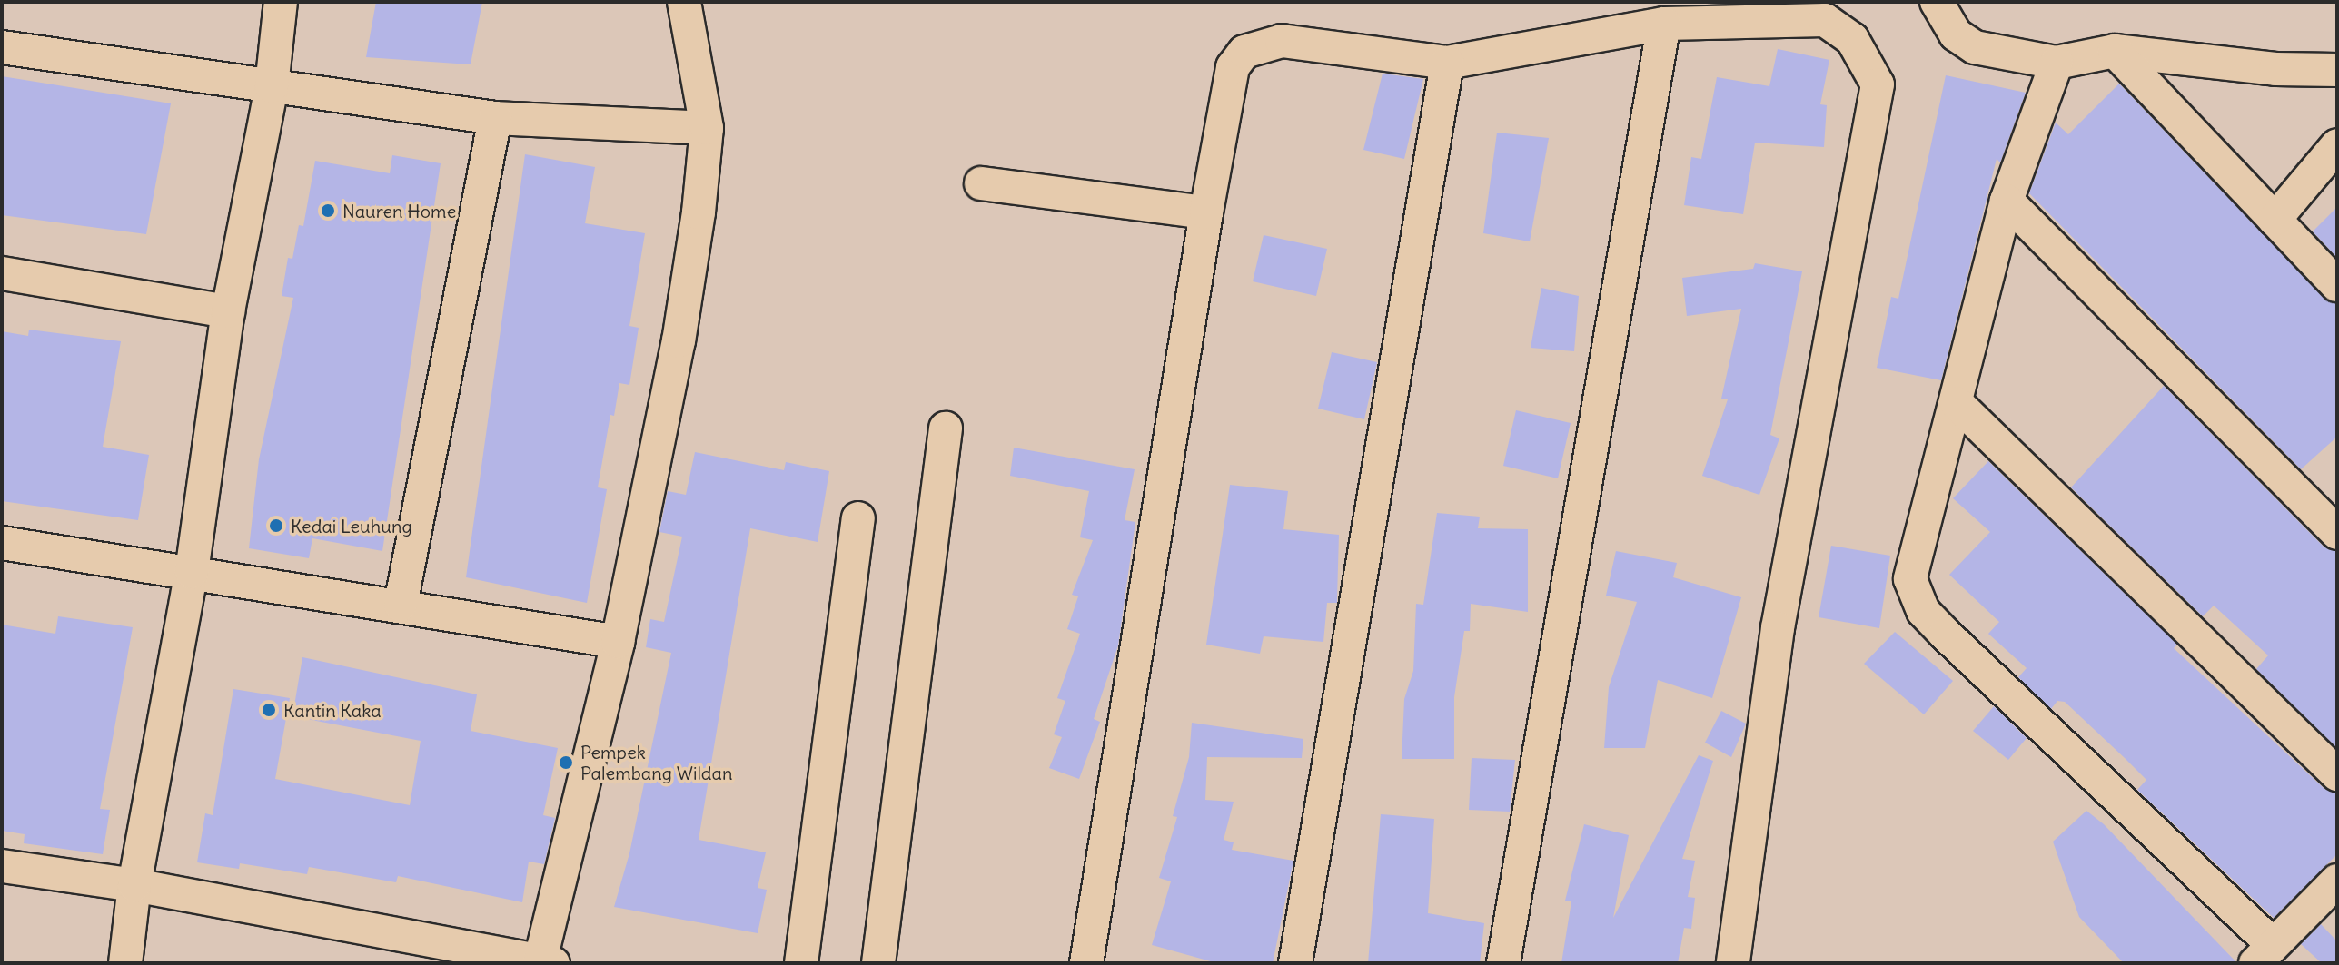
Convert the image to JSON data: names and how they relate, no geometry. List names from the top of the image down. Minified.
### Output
{"places":["Nauren Home","Kedai Leuhung","Kantin Kaka","Pempek Palembang Wildan"]}
